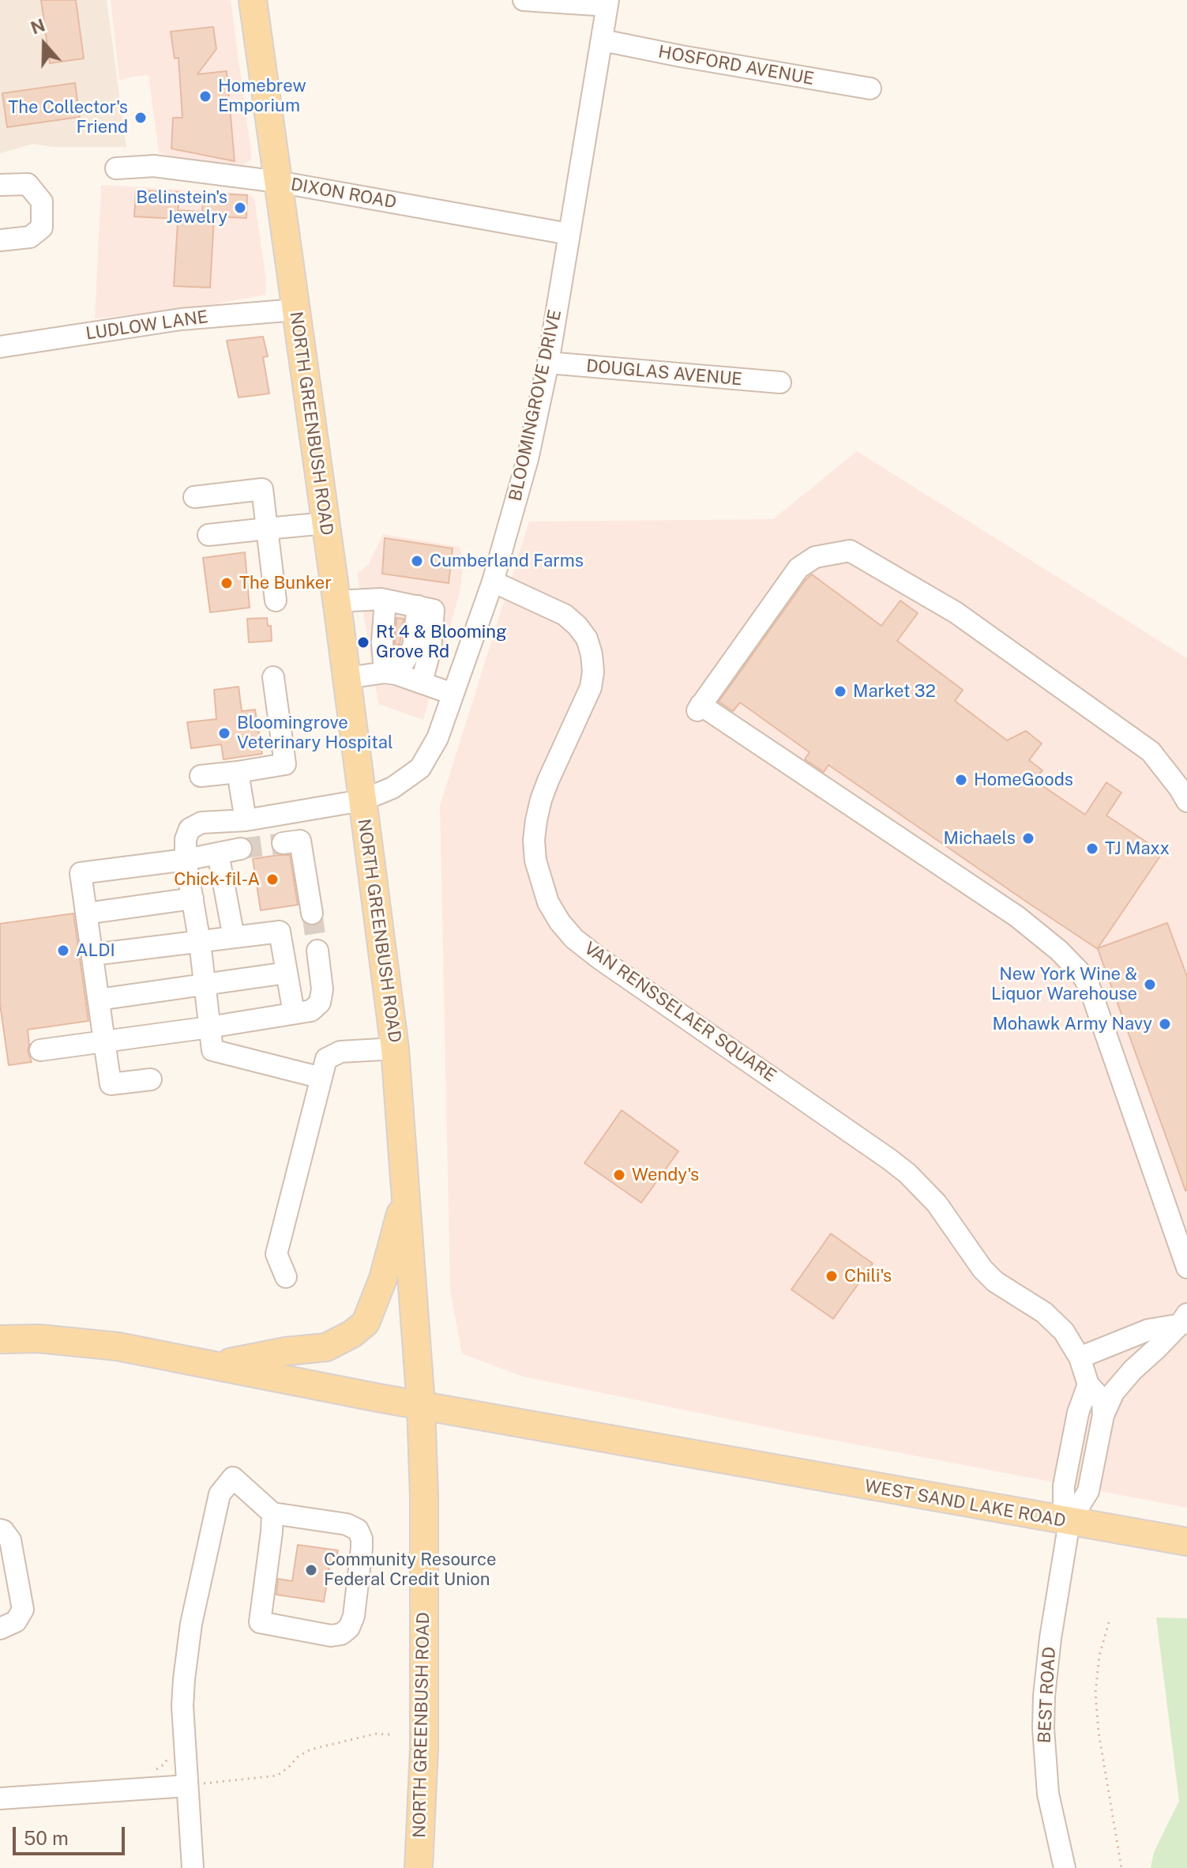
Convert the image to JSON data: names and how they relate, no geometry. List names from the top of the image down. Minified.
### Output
{"streets":{"main road":["NORTH GREENBUSH ROAD","WEST SAND LAKE ROAD"],"street":["HOSFORD AVENUE","DIXON ROAD","LUDLOW LANE","DOUGLAS AVENUE","BLOOMINGROVE DRIVE","VAN RENSSELAER SQUARE","BEST ROAD"]},"crossings":[["HOSFORD AVENUE","BLOOMINGROVE DRIVE"],["DIXON ROAD","BLOOMINGROVE DRIVE"],["DIXON ROAD","NORTH GREENBUSH ROAD"],["LUDLOW LANE","NORTH GREENBUSH ROAD"],["DOUGLAS AVENUE","BLOOMINGROVE DRIVE"],["BLOOMINGROVE DRIVE","NORTH GREENBUSH ROAD"],["BLOOMINGROVE DRIVE","VAN RENSSELAER SQUARE"],["NORTH GREENBUSH ROAD","WEST SAND LAKE ROAD"],["WEST SAND LAKE ROAD","BEST ROAD"]],"places":["Homebrew Emporium","The Collector's Friend","Belinstein's Jewelry","Cumberland Farms","The Bunker","Rt 4 & Blooming Grove Rd","Market 32","Bloomingrove Veterinary Hospital","HomeGoods","Michaels","TJ Maxx","Chick-fil-A","ALDI","New York Wine & Liquor Warehouse","Mohawk Army Navy","Wendy's","Chili's","Community Resource Federal Credit Union"],"scale_bar":"50 m","north":"top"}
